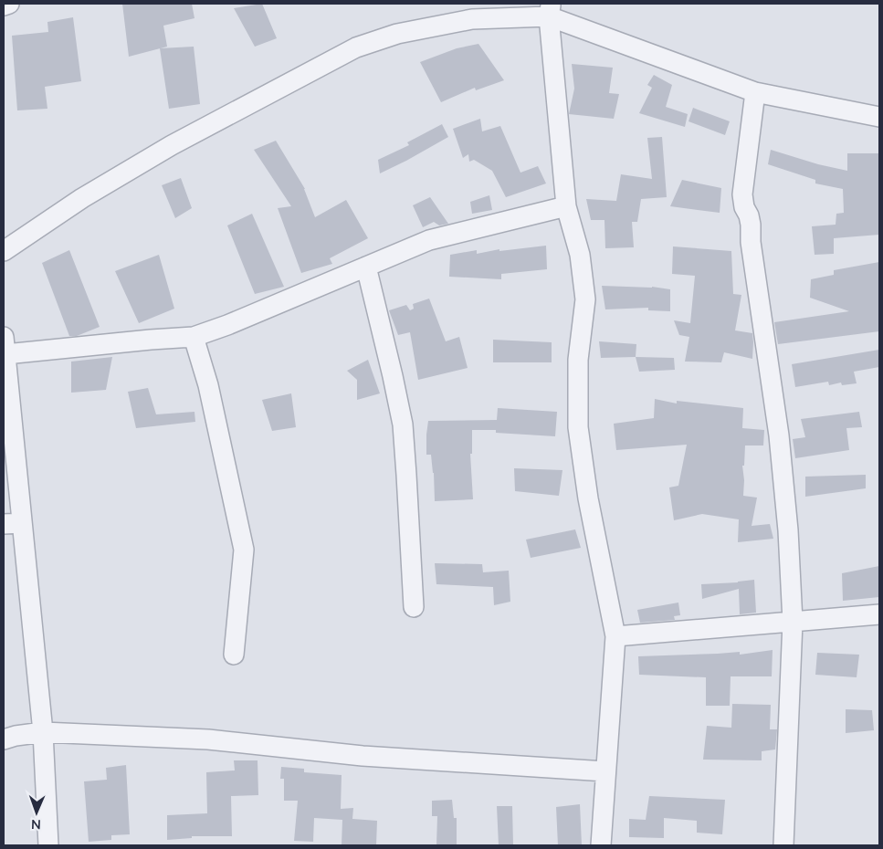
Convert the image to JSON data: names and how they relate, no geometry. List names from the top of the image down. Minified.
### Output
{"north":"bottom"}
